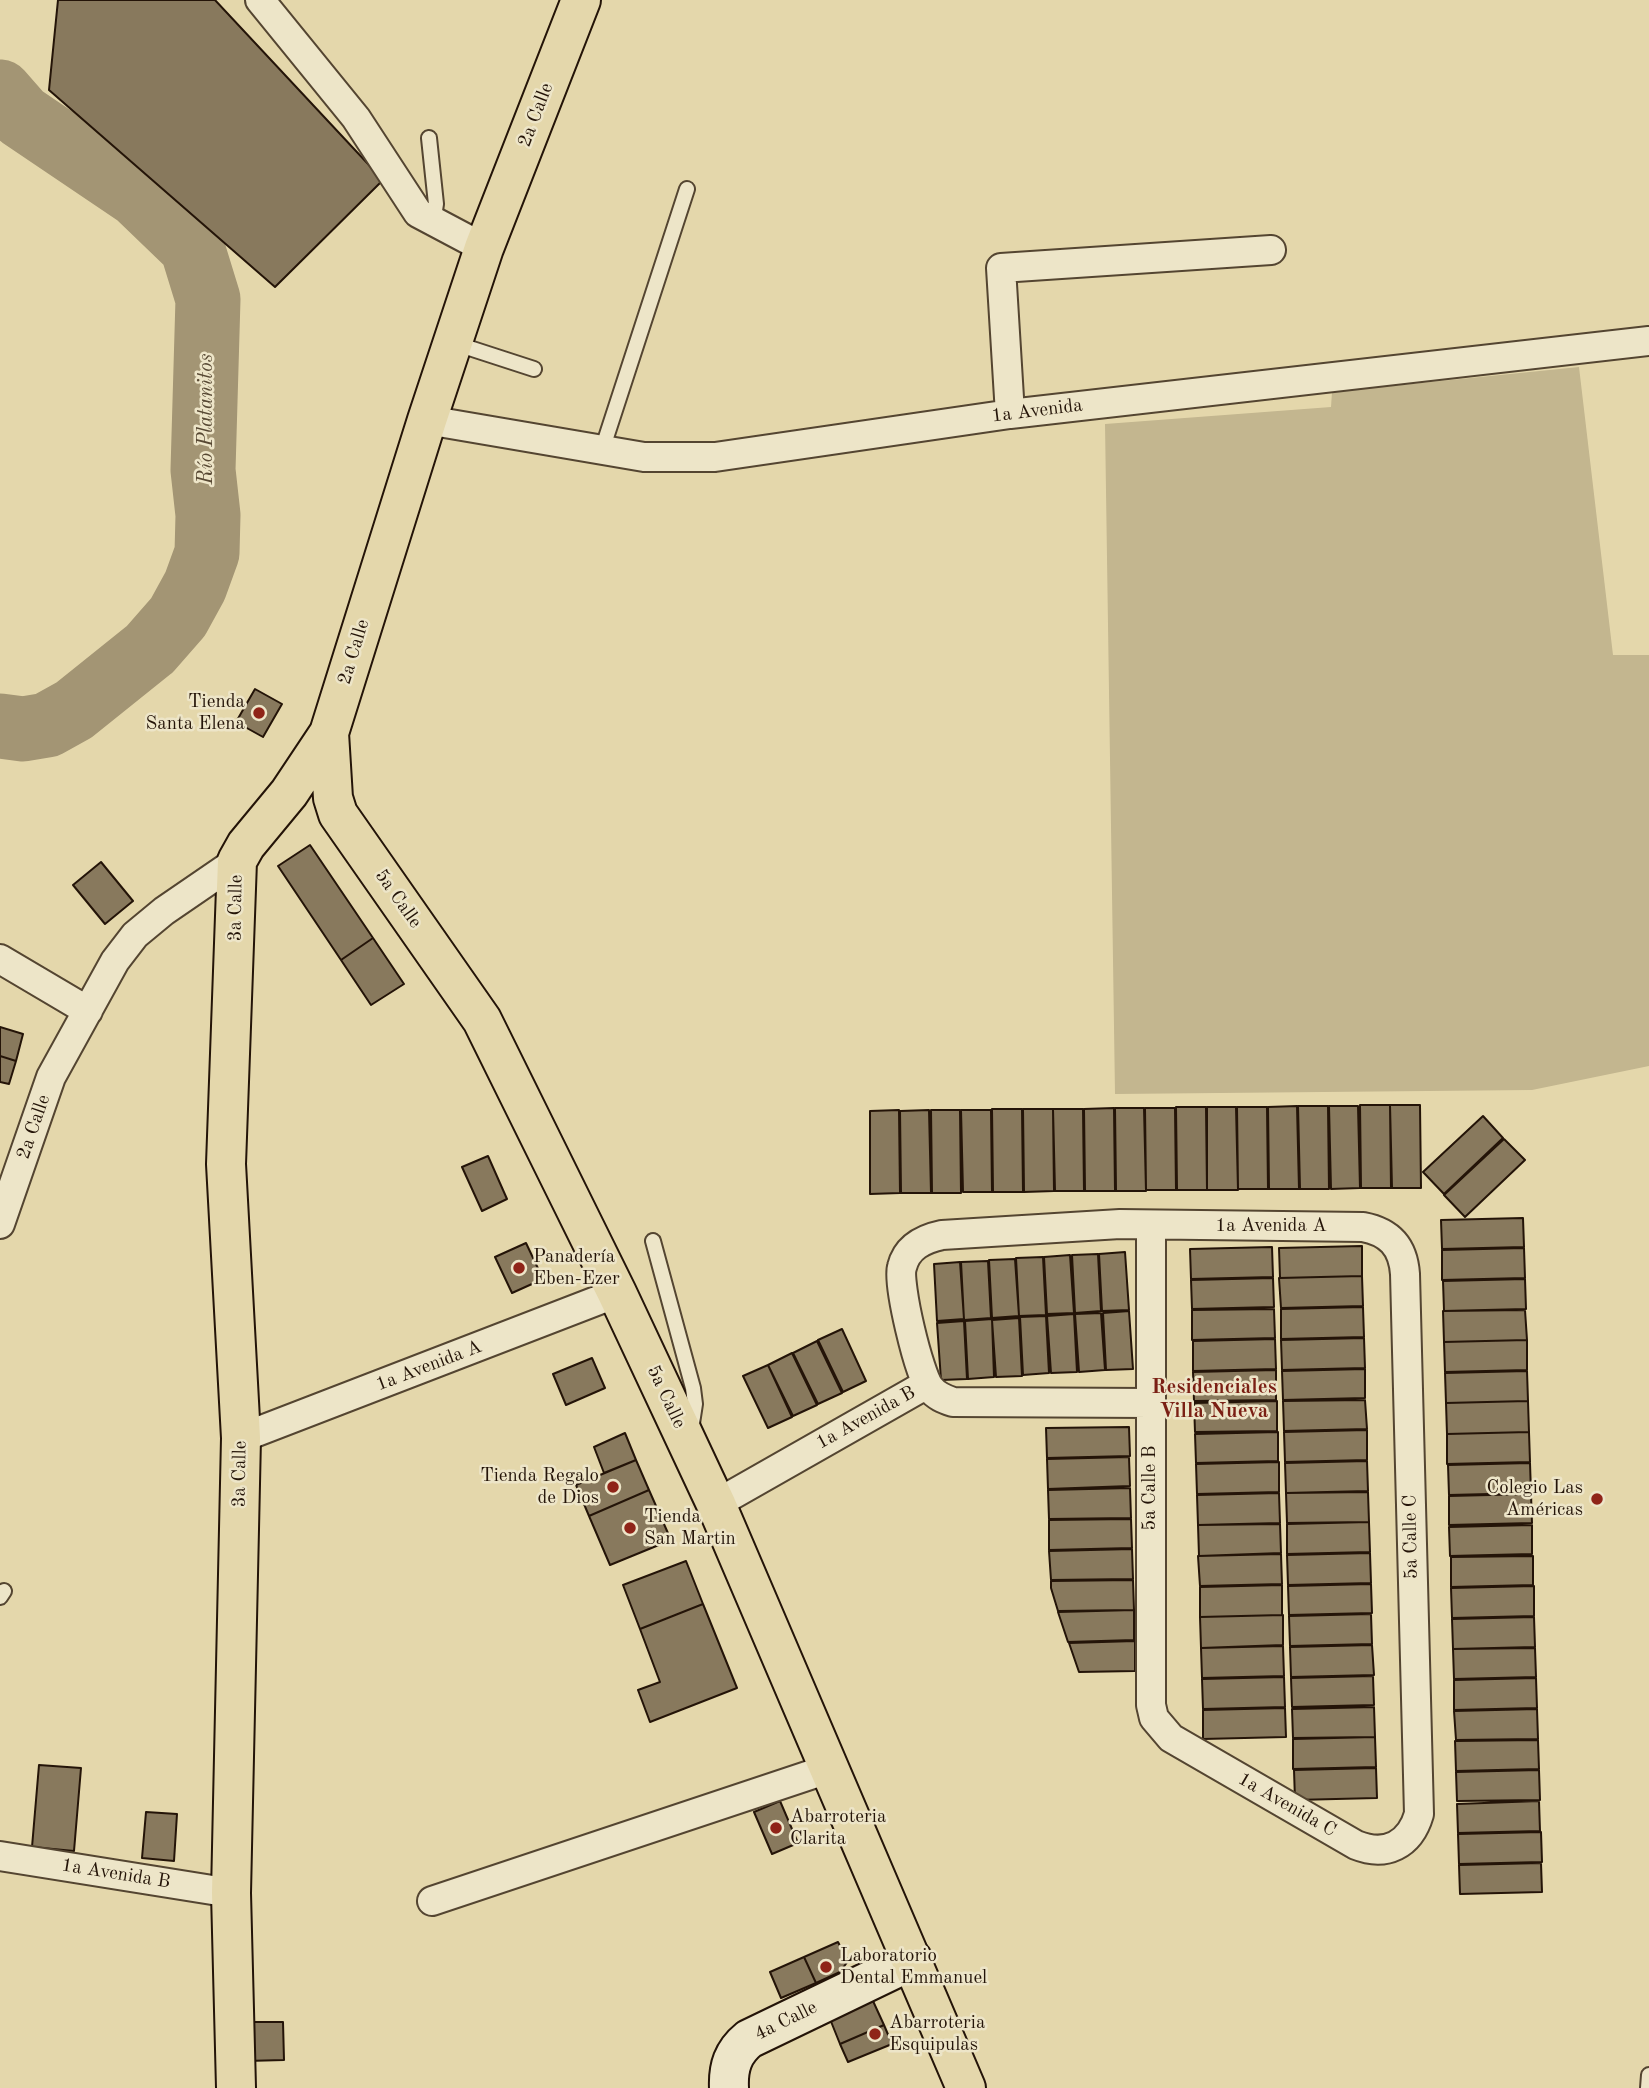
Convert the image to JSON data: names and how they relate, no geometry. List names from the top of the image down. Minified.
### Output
{"streets":{"main road":["2a Calle","5a Calle","3a Calle","4a Calle"],"street":["1a Avenida","1a Avenida A","1a Avenida B","5a Calle B","5a Calle C","1a Avenida C"]},"crossings":[["2a Calle","1a Avenida"],["2a Calle","5a Calle"],["2a Calle","3a Calle"],["5a Calle","1a Avenida A"],["5a Calle","1a Avenida B"],["5a Calle","4a Calle"],["3a Calle","1a Avenida A"],["3a Calle","1a Avenida B"],["1a Avenida A","5a Calle B"],["1a Avenida A","5a Calle C"],["1a Avenida B","5a Calle B"],["5a Calle B","1a Avenida C"],["5a Calle C","1a Avenida C"]],"districts":["Residenciales Villa Nueva"],"water":["Río Platanitos"],"places":["Tienda Santa Elena","Panadería Eben-Ezer","Tienda Regalo de Dios","Colegio Las Américas","Tienda San Martin","Abarroteria Clarita","Laboratorio Dental Emmanuel","Abarroteria Esquipulas"]}
